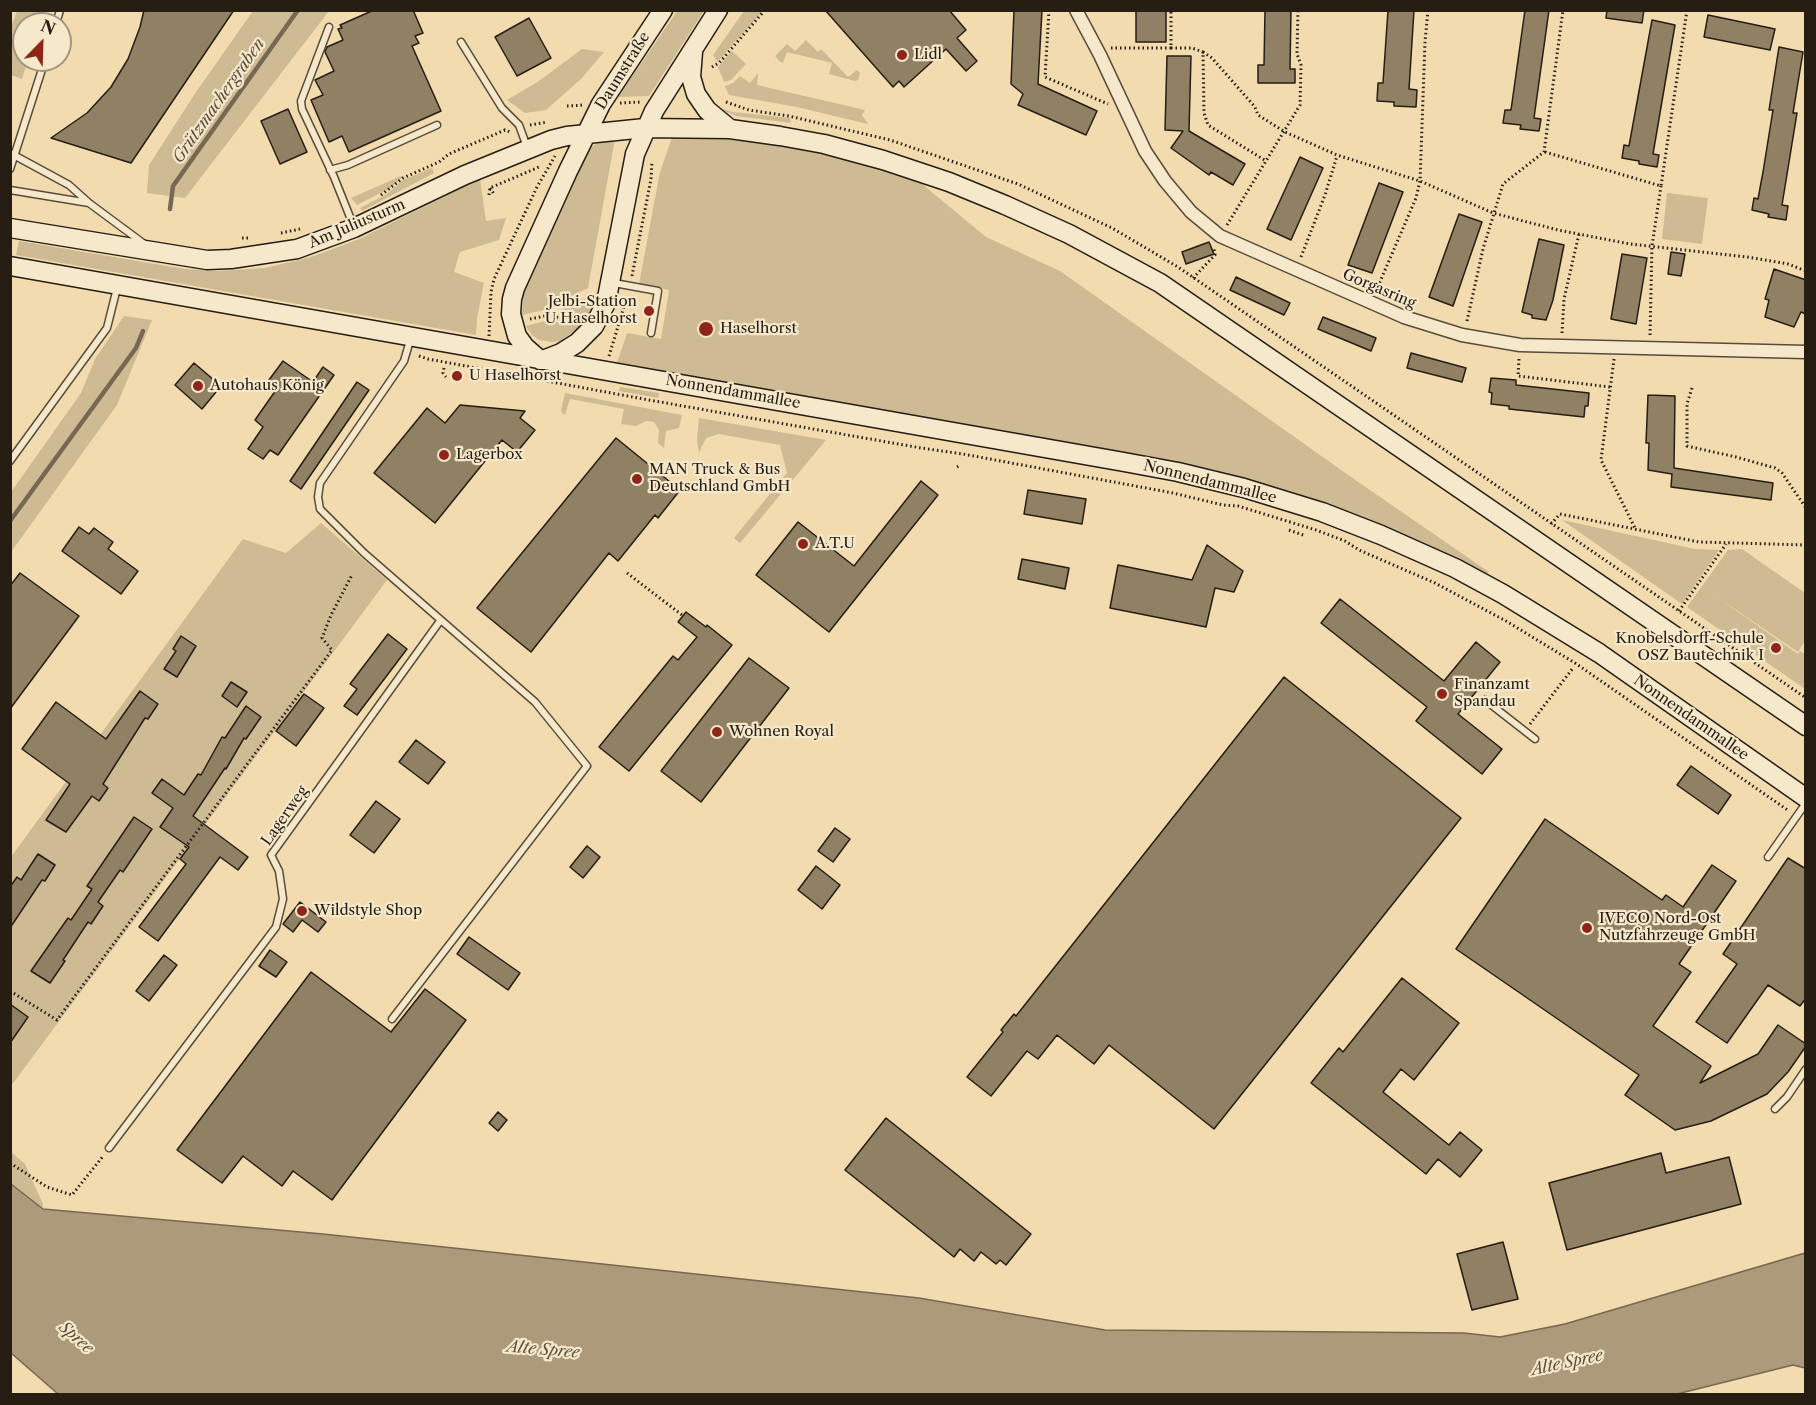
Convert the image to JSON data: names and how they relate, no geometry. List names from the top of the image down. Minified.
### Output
{"streets":{"main road":["Daumstraße","Am Juliusturm","Nonnendammallee"],"street":["Gorgasring"],"lane":["Lagerweg"]},"crossings":[["Daumstraße","Am Juliusturm"],["Daumstraße","Nonnendammallee"]],"water":["Grützmachergraben","Spree","Alte Spree"],"places":["Lidl","Jelbi-Station U Haselhorst","Haselhorst","U Haselhorst","Autohaus König","Lagerbox","MAN Truck & Bus Deutschland GmbH","A.T.U","Knobelsdorff-Schule OSZ Bautechnik I","Finanzamt Spandau","Wohnen Royal","Wildstyle Shop","IVECO Nord-Ost Nutzfahrzeuge GmbH"],"north":"top right"}
